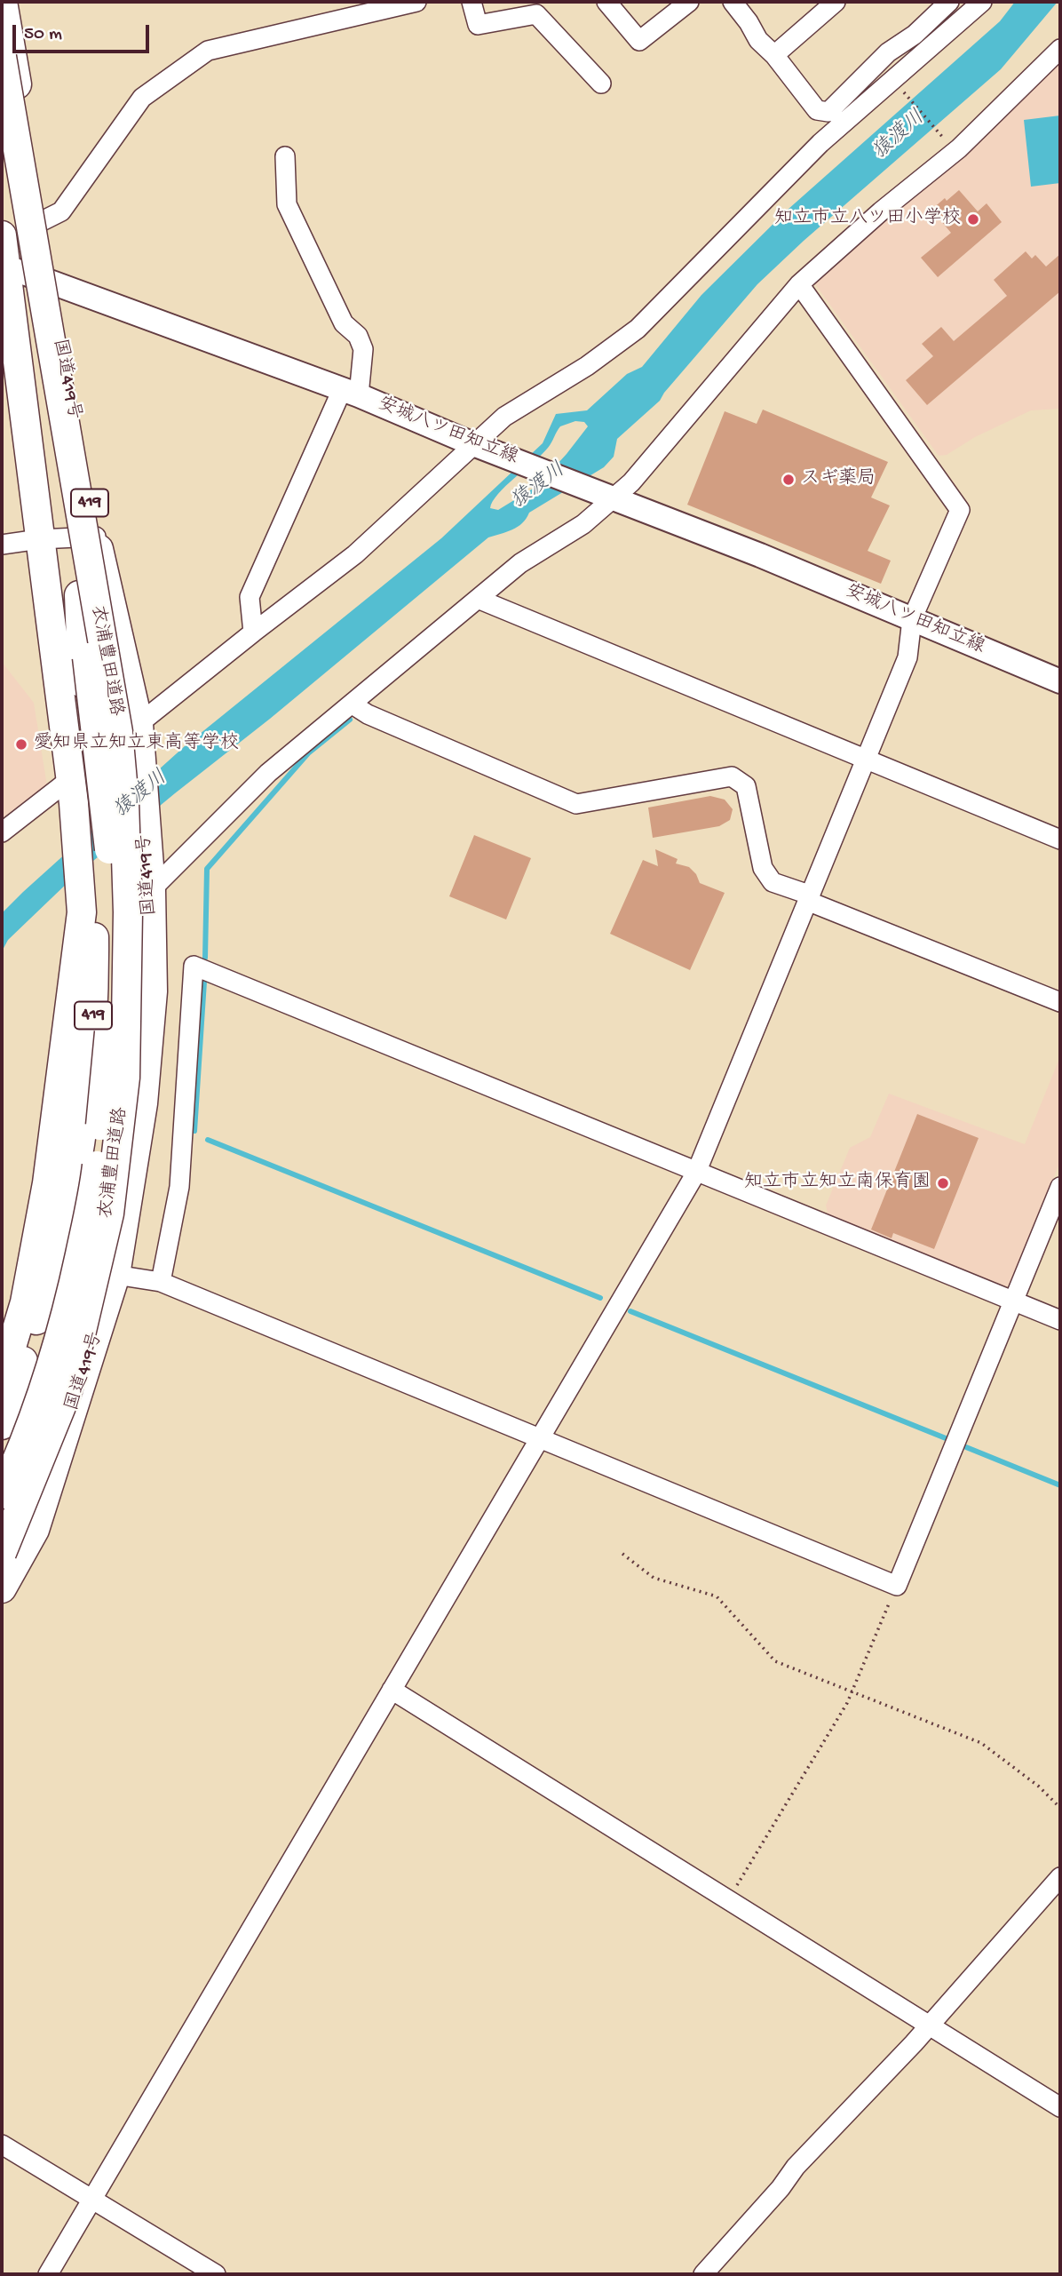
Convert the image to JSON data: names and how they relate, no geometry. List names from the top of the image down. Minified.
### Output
{"streets":{"highway":["国道419号","419","衣浦豊田道路"],"main road":["安城八ツ田知立線"]},"crossings":[["国道419号","安城八ツ田知立線"],["安城八ツ田知立線","419"]],"water":["猿渡川"],"places":["知立市立八ツ田小学校","スギ薬局","愛知県立知立東高等学校","知立市立知立南保育園"],"scale_bar":"50 m"}
